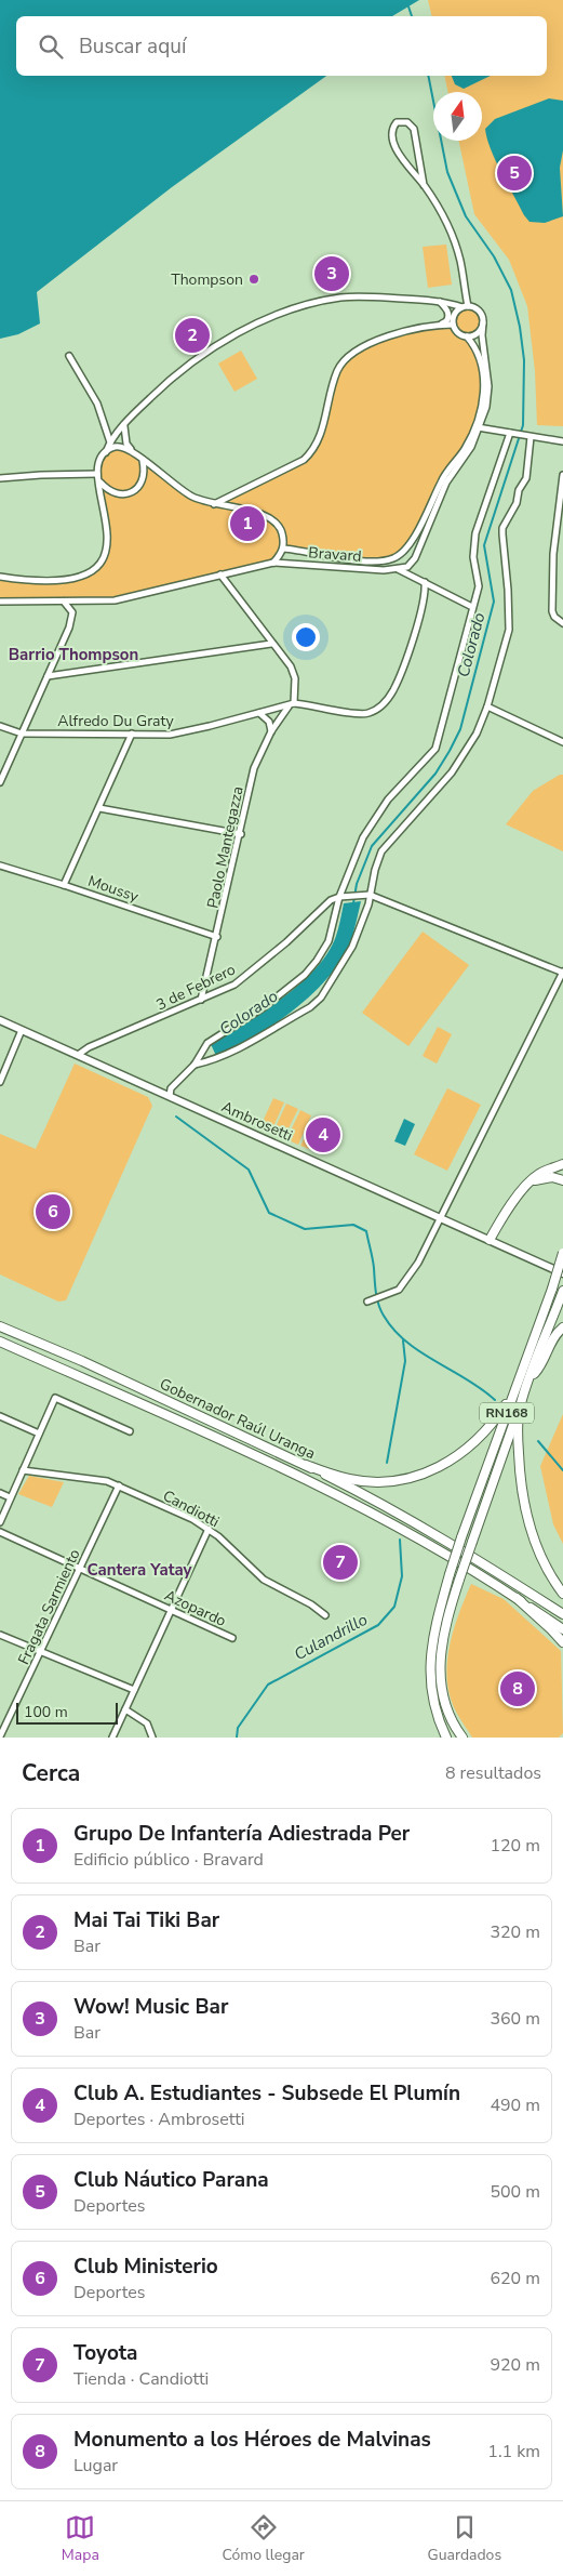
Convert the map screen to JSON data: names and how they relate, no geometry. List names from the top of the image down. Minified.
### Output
{"streets":{"main road":["RN168","Gobernador Raúl Uranga"],"street":["Bravard","Alfredo Du Graty","Paolo Mantegazza","Moussy","3 de Febrero","Ambrosetti","Candiotti","Fragata Sarmiento","Azopardo"]},"crossings":[["Alfredo Du Graty","Paolo Mantegazza"],["Paolo Mantegazza","Moussy"],["Paolo Mantegazza","3 de Febrero"],["3 de Febrero","Ambrosetti"],["Candiotti","Fragata Sarmiento"],["Fragata Sarmiento","Azopardo"]],"districts":["Barrio Thompson","Cantera Yatay"],"water":["Colorado","Culandrillo"],"places":["Thompson"],"scale_bar":"100 m","north":"top","page":{"search":"Buscar aquí","pins":["5","3","2","1","4","6","7","8"],"scale":"100 m","heading":["Cerca","8 resultados"],"list":[{"mark":"1","name":"Grupo De Infantería Adiestrada Per","note":"Edificio público · Bravard","value":"120 m"},{"mark":"2","name":"Mai Tai Tiki Bar","note":"Bar","value":"320 m"},{"mark":"3","name":"Wow! Music Bar","note":"Bar","value":"360 m"},{"mark":"4","name":"Club A. Estudiantes - Subsede El Plumín","note":"Deportes · Ambrosetti","value":"490 m"},{"mark":"5","name":"Club Náutico Parana","note":"Deportes","value":"500 m"},{"mark":"6","name":"Club Ministerio","note":"Deportes","value":"620 m"},{"mark":"7","name":"Toyota","note":"Tienda · Candiotti","value":"920 m"},{"mark":"8","name":"Monumento a los Héroes de Malvinas","note":"Lugar","value":"1.1 km"}],"nav":["Mapa","Cómo llegar","Guardados"]}}
